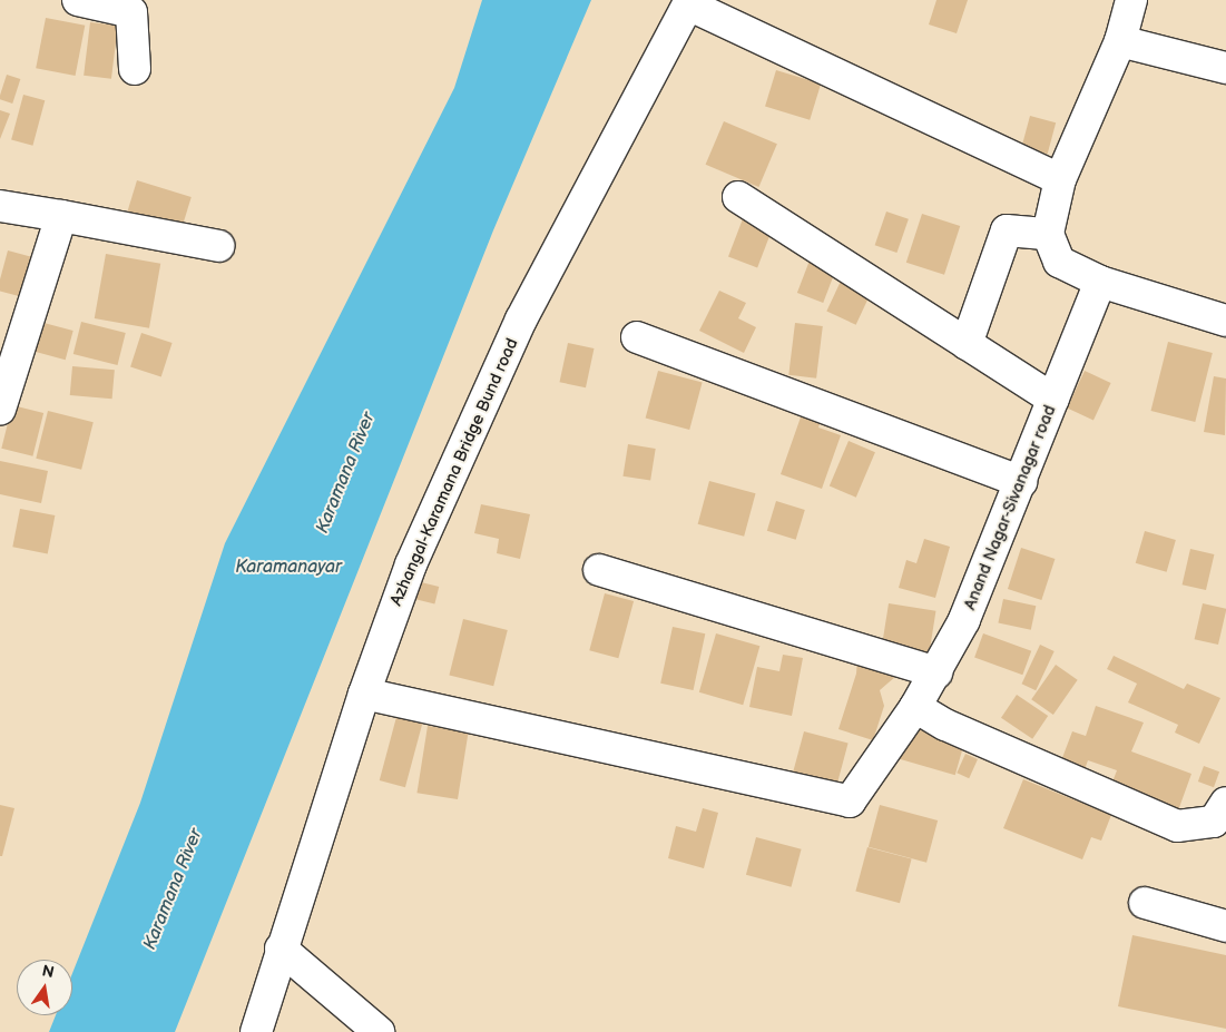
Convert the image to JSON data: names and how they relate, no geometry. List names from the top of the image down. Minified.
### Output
{"streets":{"street":["Azhangal-Karamana Bridge Bund road","Anand Nagar-Sivanagar road"]},"crossings":[["Azhangal-Karamana Bridge Bund road","Anand Nagar-Sivanagar road"]],"water":["Karamana River","Karamanayar"],"north":"top"}
